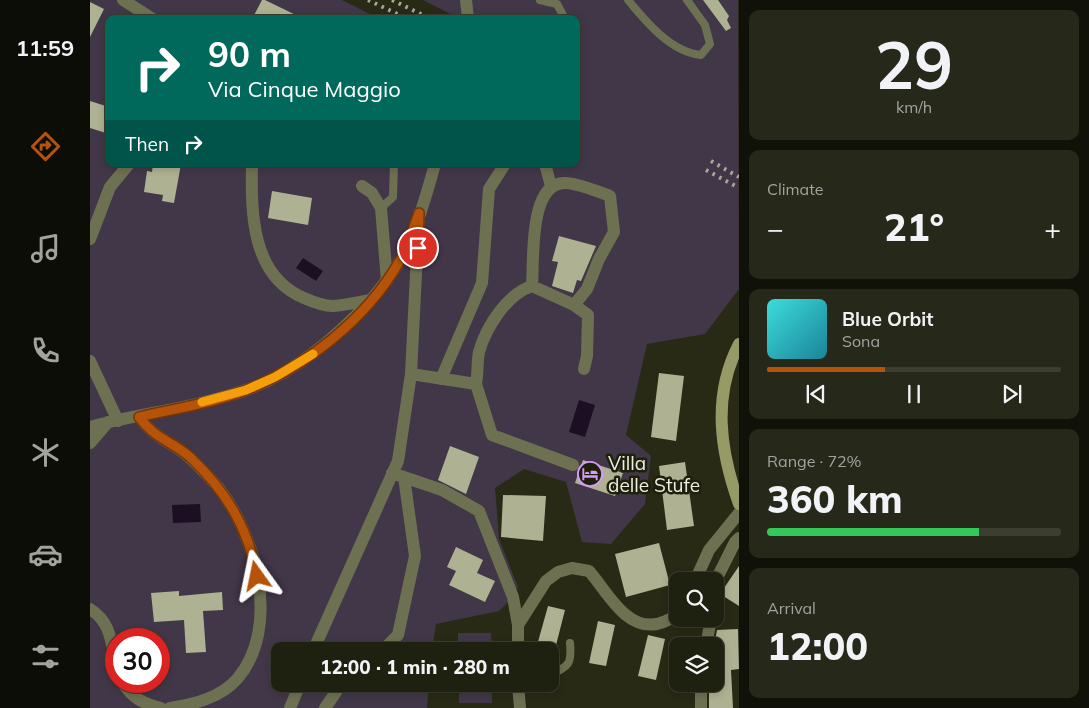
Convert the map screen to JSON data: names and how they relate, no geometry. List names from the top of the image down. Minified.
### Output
{"places":{"hotel":["Villa delle Stufe"]},"page":{"tabs":"11:59","tile":[["29","km/h"],"Climate",["Range · 72%","360 km"],["Arrival","12:00"]],"turn":["90 m","Via Cinque Maggio"],"then":"Then","heat":["−","21°","+"],"song":["Blue Orbit","Sona"],"limit":"30","trip":"12:00 · 1 min · 280 m"}}
